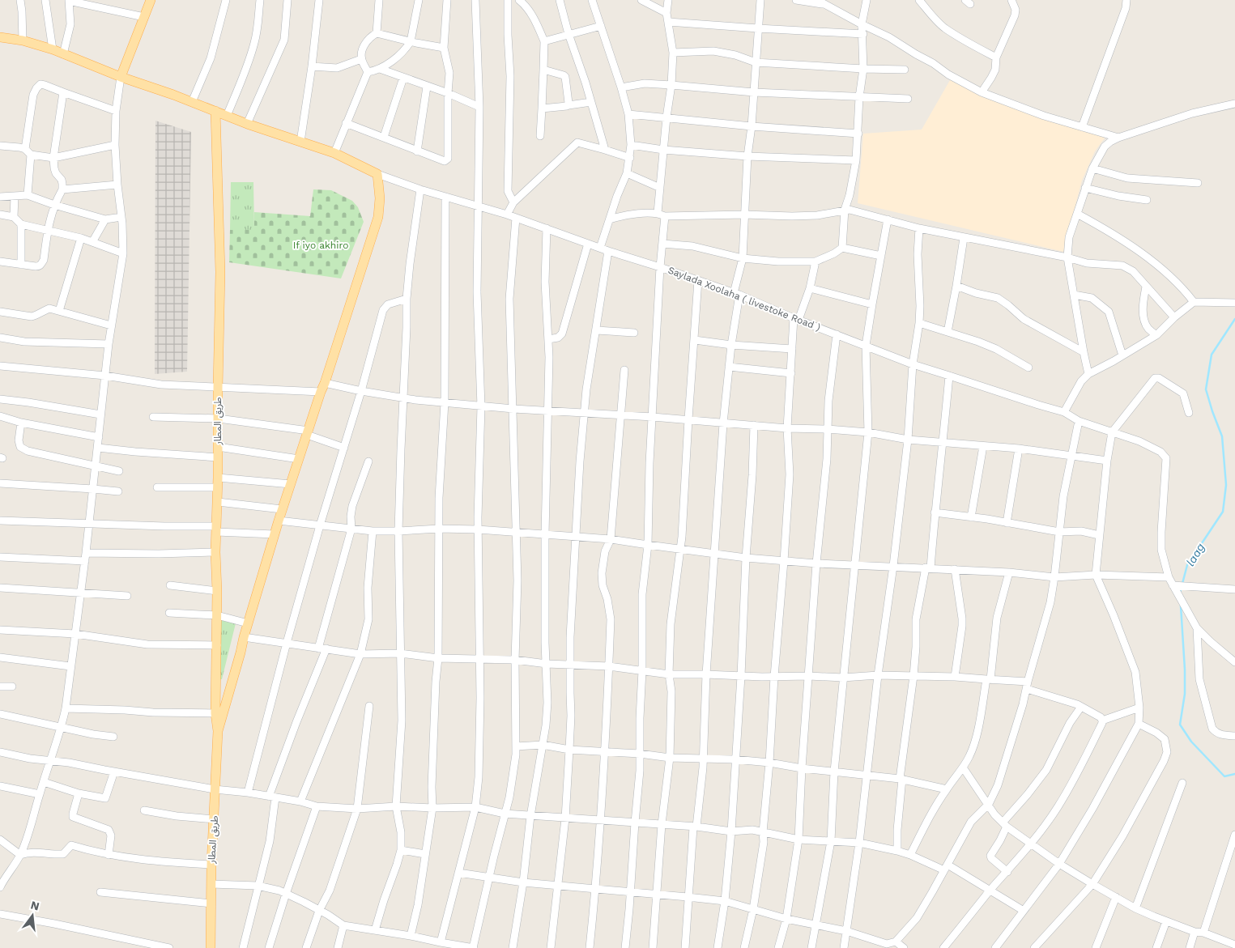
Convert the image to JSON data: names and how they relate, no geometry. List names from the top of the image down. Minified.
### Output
{"streets":{"main road":["طريق المطار"],"street":["Saylada Xoolaha ( livestoke Road )"]},"crossings":[["Saylada Xoolaha ( livestoke Road )","طريق المطار"]],"water":["laag"],"parks":["If iyo akhiro"],"north":"top"}
